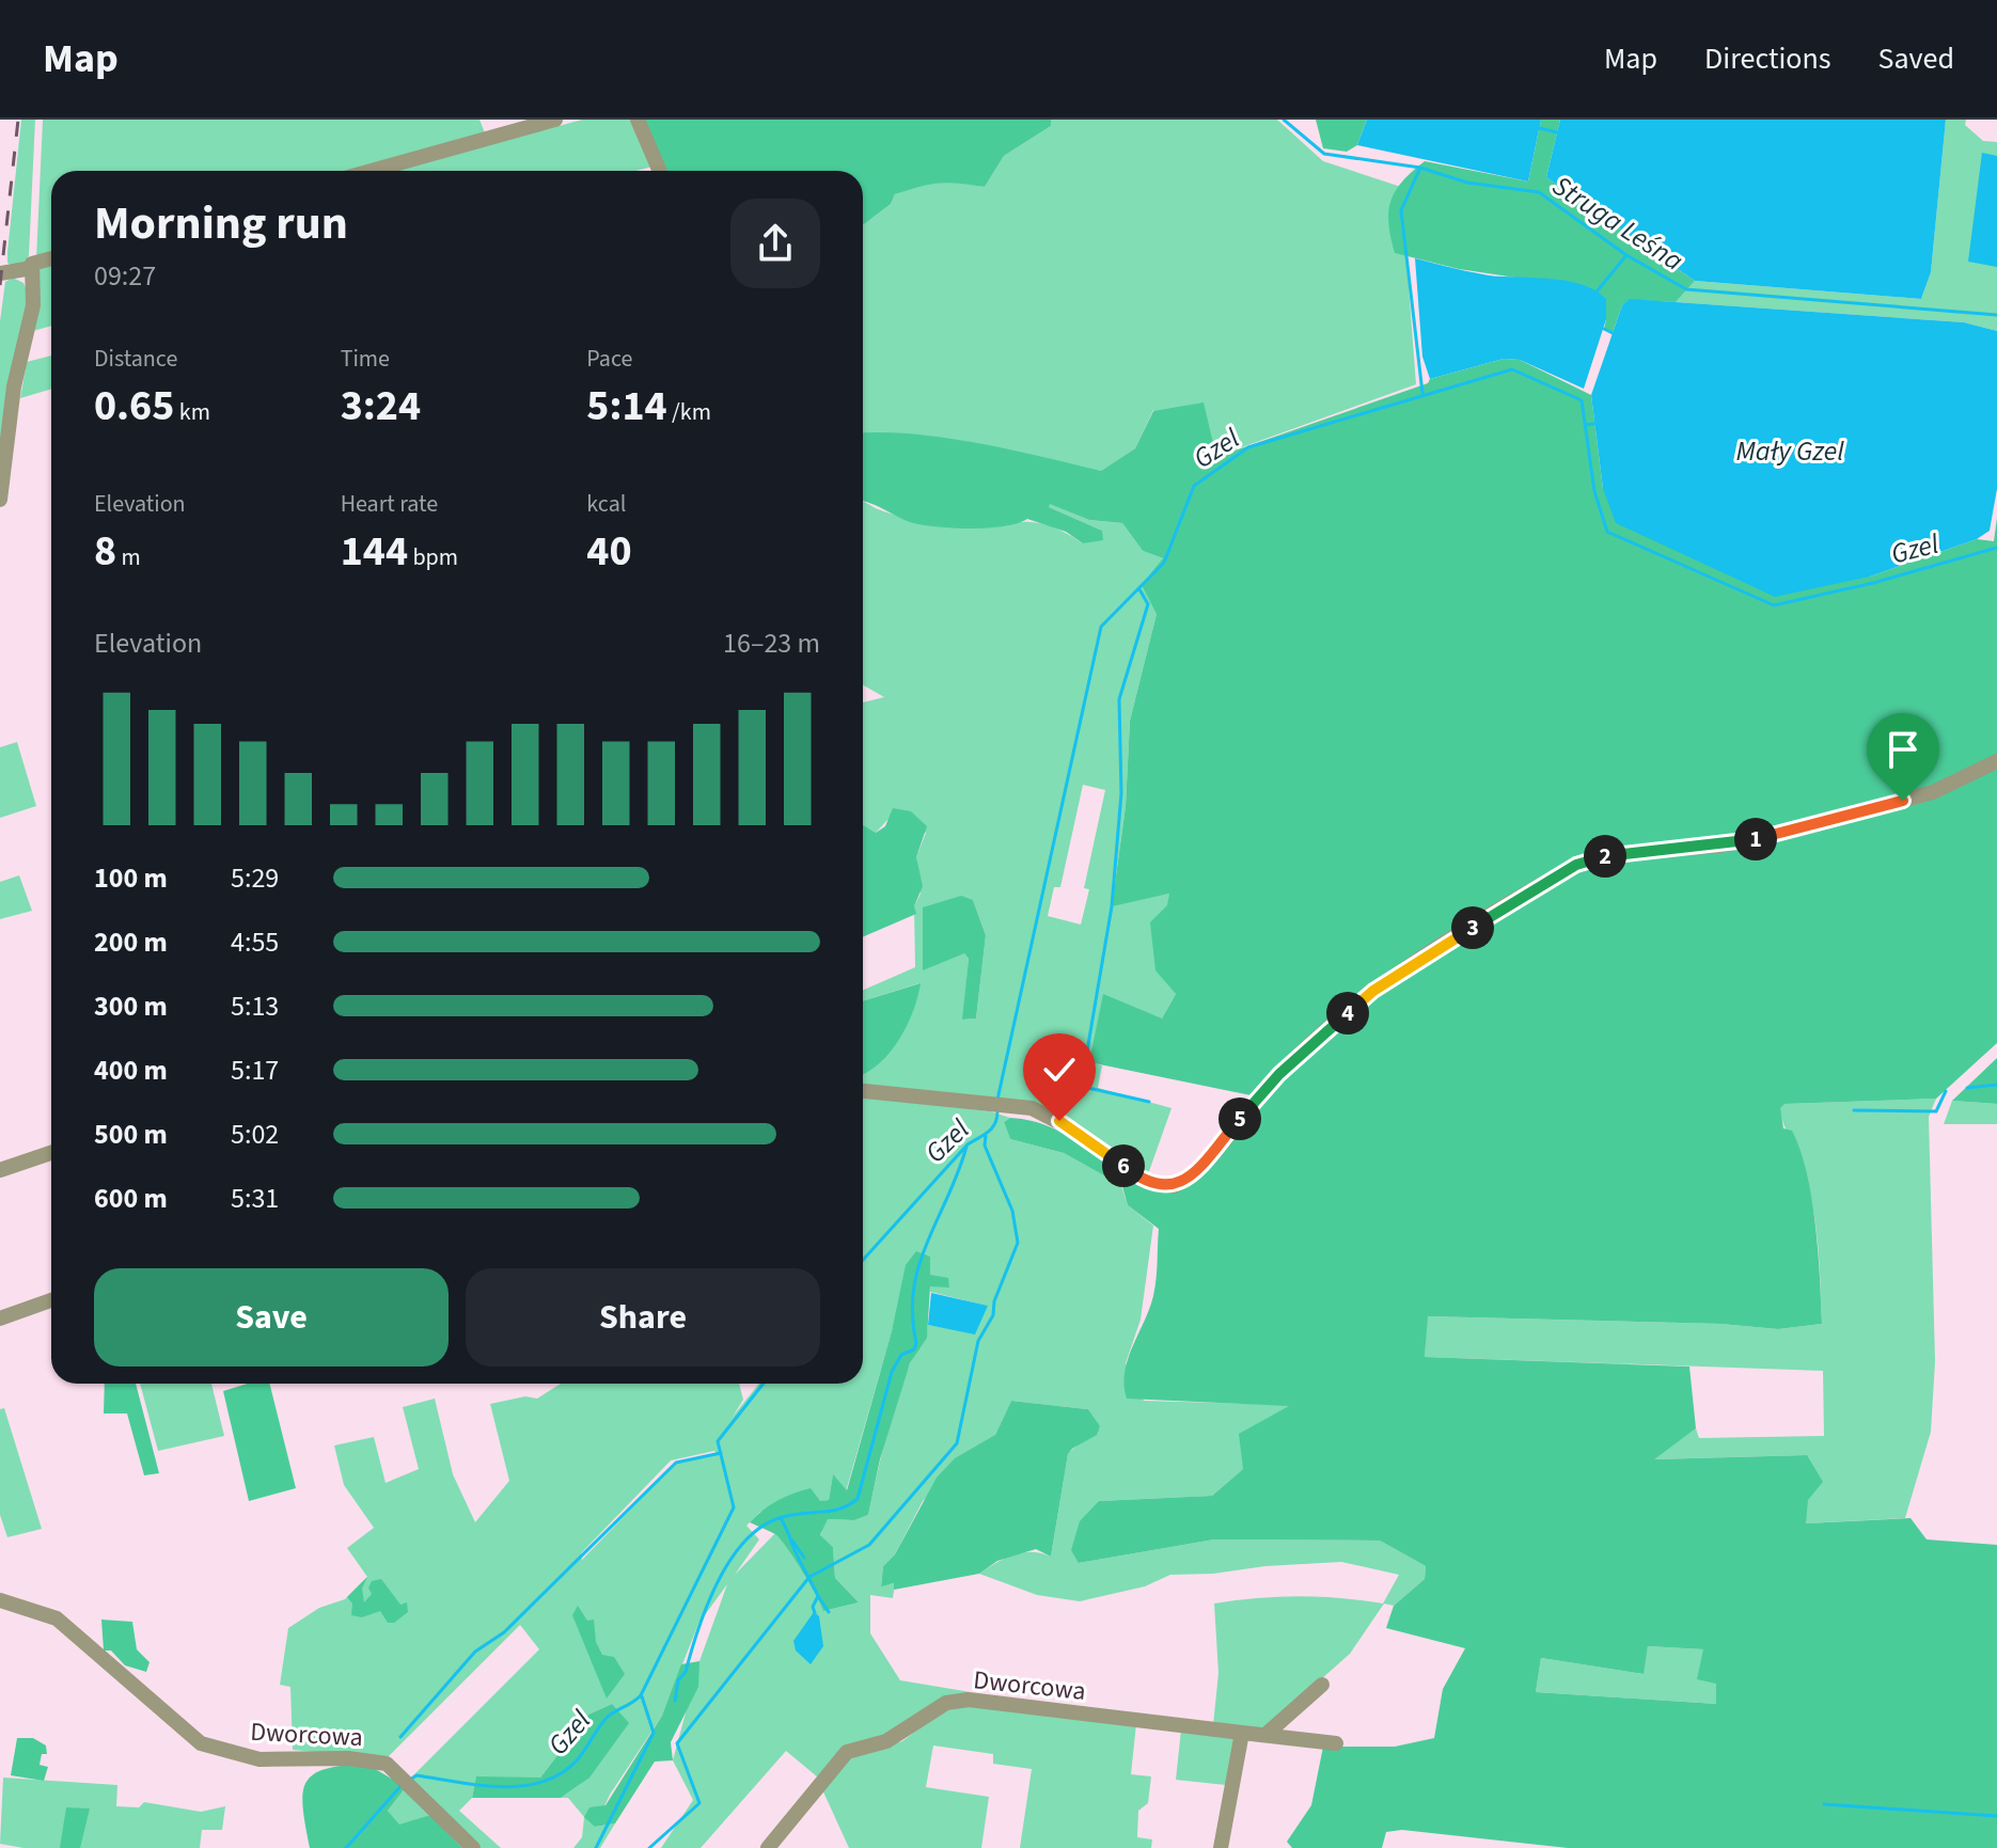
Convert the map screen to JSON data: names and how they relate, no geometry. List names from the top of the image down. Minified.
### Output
{"streets":{"street":["Dworcowa"]},"water":["Struga Leśna","Gzel","Mały Gzel"],"page":{"header":"Map","nav":["Map","Directions","Saved"],"heading":["Morning run","09:27"],"stats":[["Distance","0.65 km"],["Time","3:24"],["Pace","5:14 /km"],["Elevation","8 m"],["Heart rate","144 bpm"],["kcal","40"]],"chart":["Elevation","16–23 m"],"pins":["1","2","3","4","5","6"],"list":[{"name":"100 m","note":"5:29"},{"name":"200 m","note":"4:55"},{"name":"300 m","note":"5:13"},{"name":"400 m","note":"5:17"},{"name":"500 m","note":"5:02"},{"name":"600 m","note":"5:31"}],"buttons":["Save","Share"]}}
